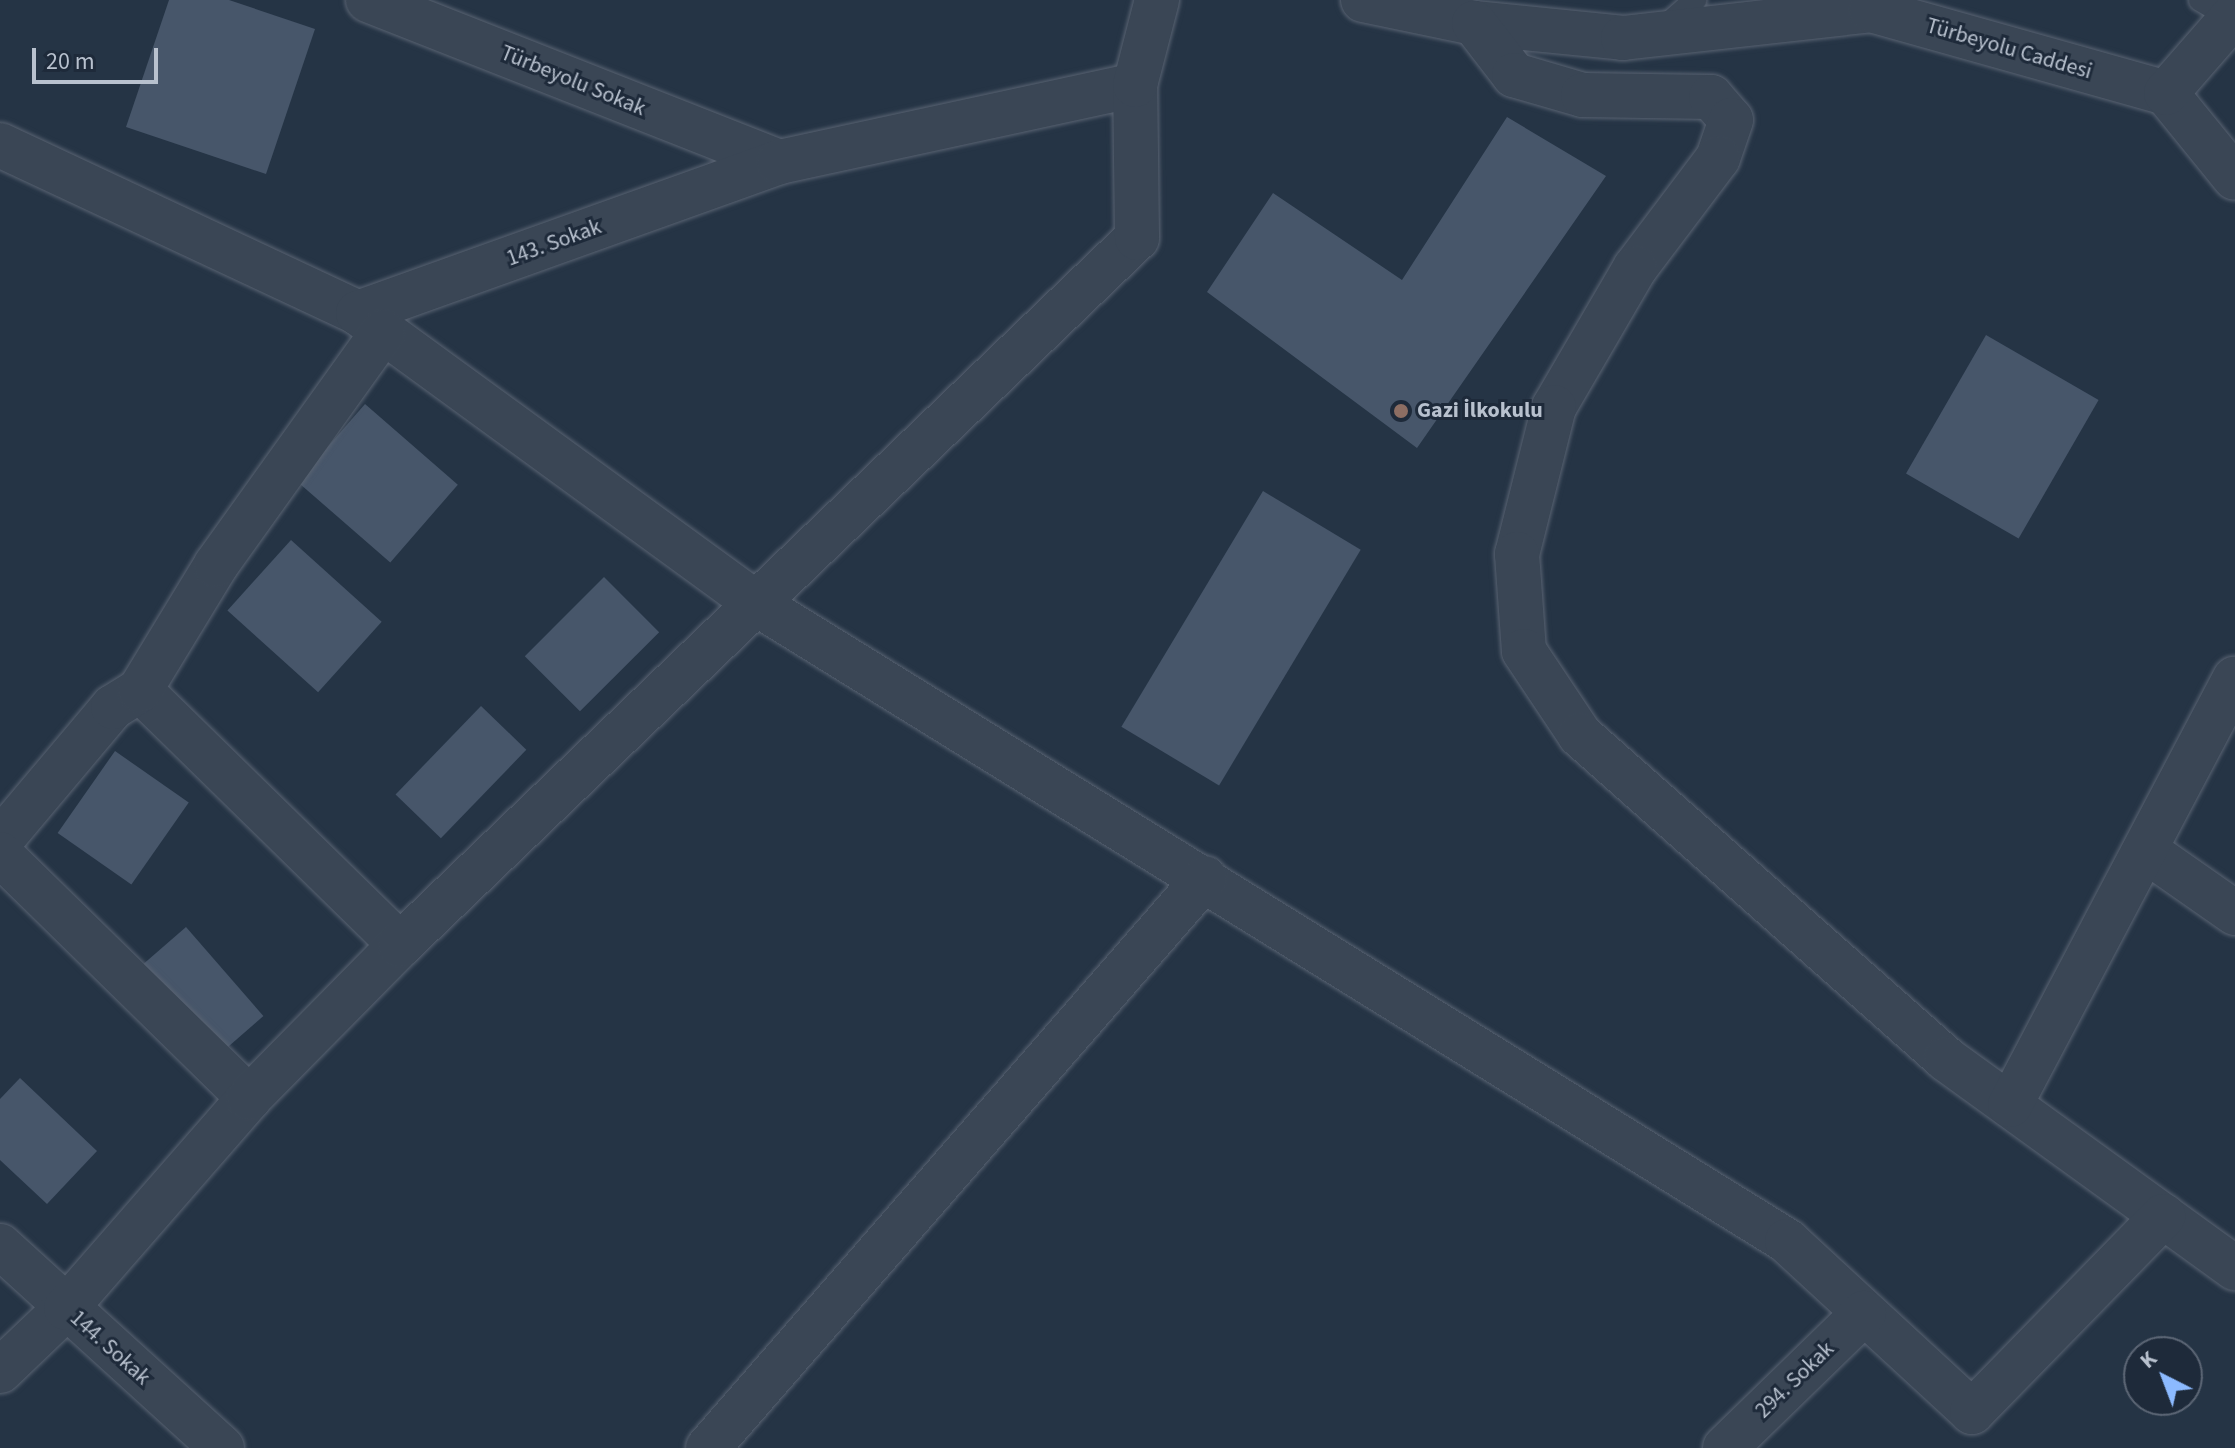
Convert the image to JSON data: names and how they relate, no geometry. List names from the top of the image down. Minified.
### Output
{"streets":{"street":["Türbeyolu Caddesi","Türbeyolu Sokak","143. Sokak","144. Sokak","294. Sokak"]},"crossings":[["Türbeyolu Sokak","143. Sokak"]],"places":["Gazi İlkokulu"],"scale_bar":"20 m","north":"top left"}
